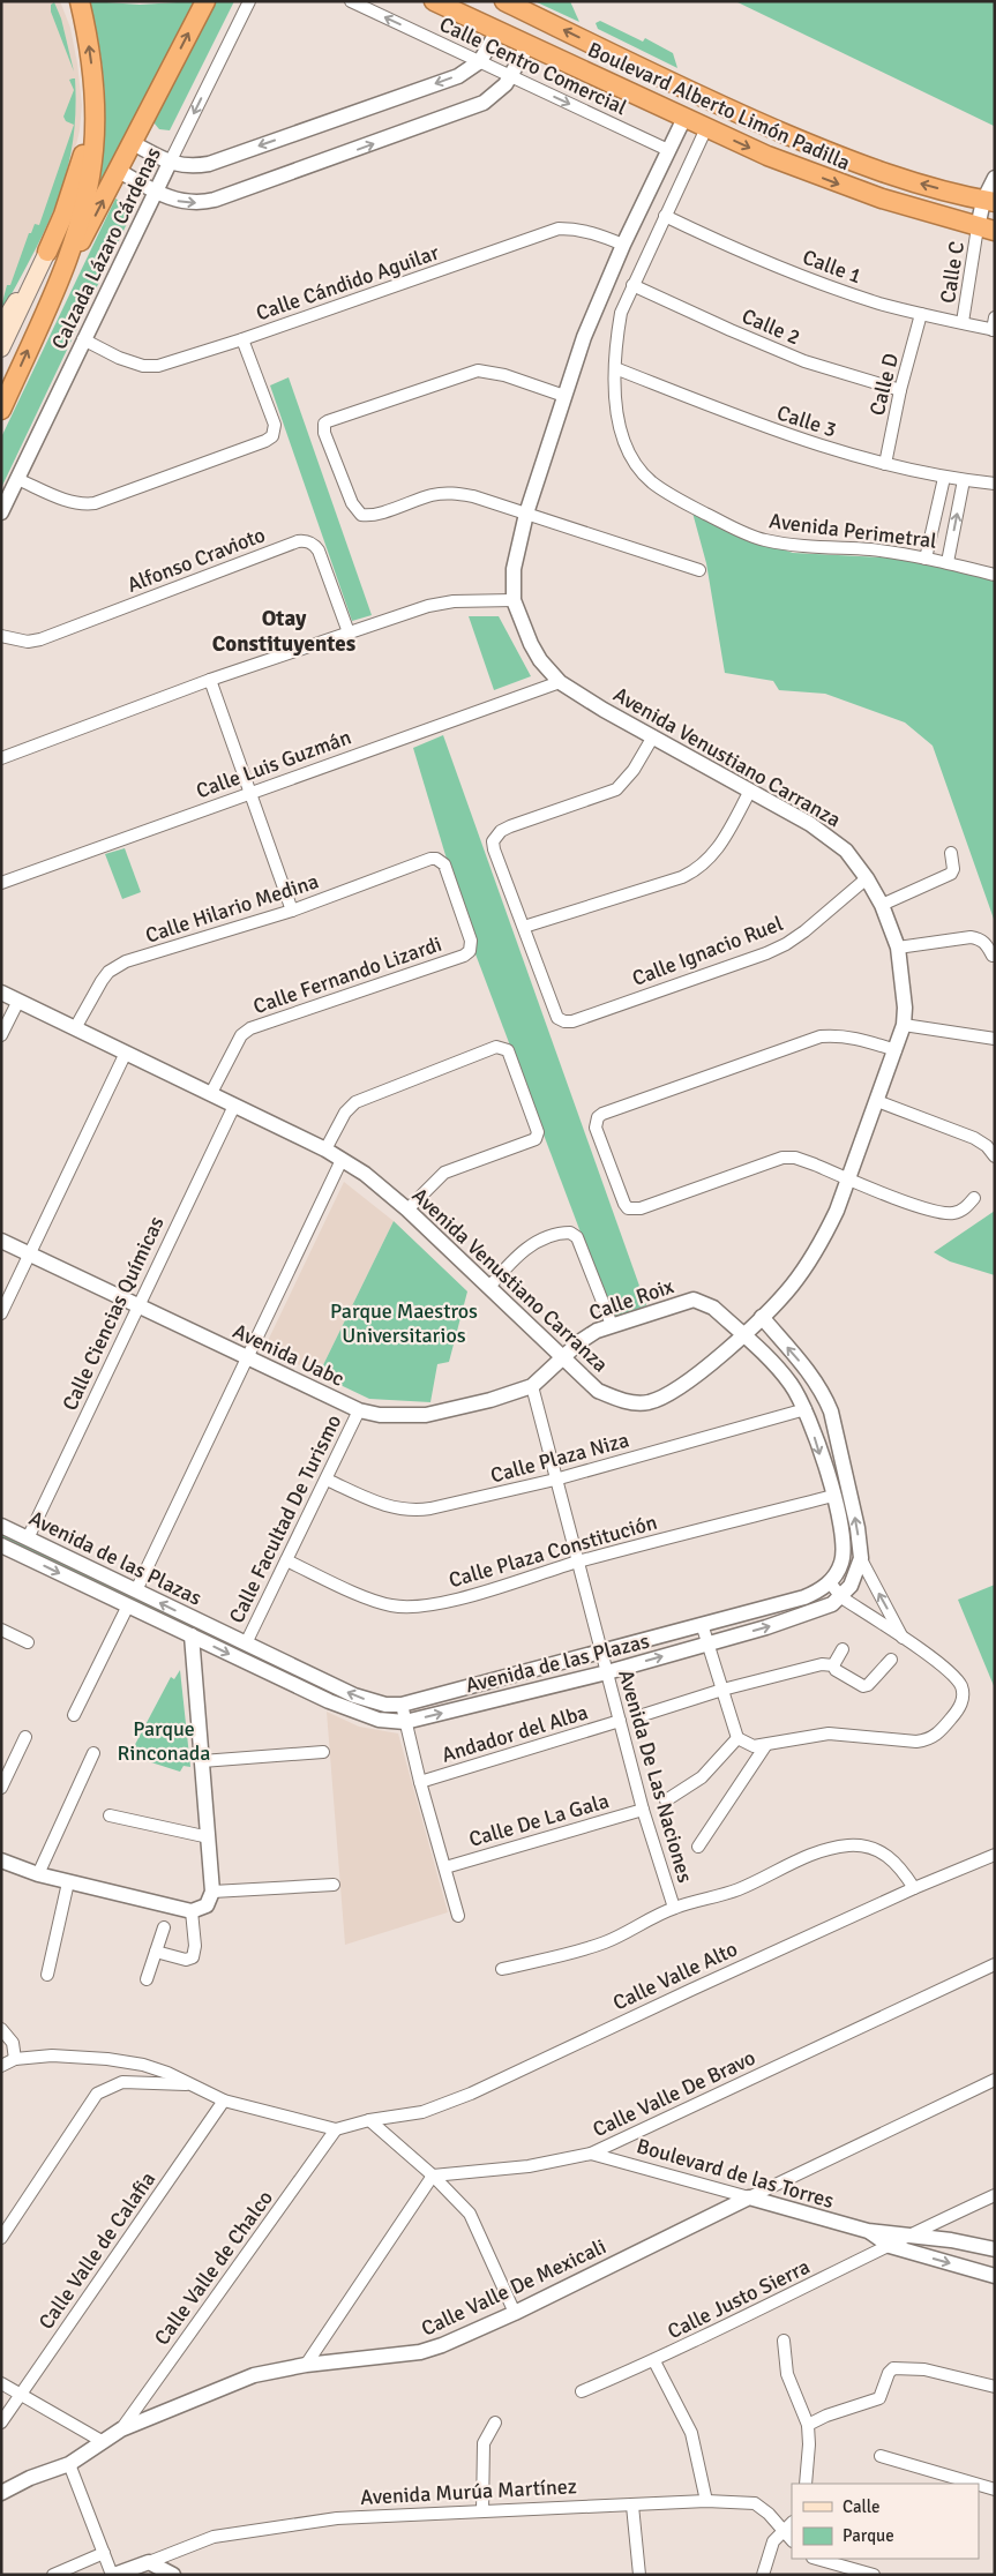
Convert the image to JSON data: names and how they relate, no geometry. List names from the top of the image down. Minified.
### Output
{"streets":{"highway":["Boulevard Alberto Limón Padilla"],"street":["Calle Centro Comercial","Calzada Lázaro Cárdenas","Calle 1","Calle C","Calle Cándido Aguilar","Calle 2","Calle D","Calle 3","Avenida Perimetral","Alfonso Cravioto","Avenida Venustiano Carranza","Calle Luis Guzmán","Calle Hilario Medina","Calle Ignacio Ruel","Calle Fernando Lizardi","Calle Roix","Calle Ciencias Químicas","Avenida Uabc","Calle Plaza Niza","Calle Facultad De Turismo","Calle Plaza Constitución","Avenida de las Plazas","Andador del Alba","Avenida De Las Naciones","Calle De La Gala","Calle Valle Alto","Calle Valle De Bravo","Boulevard de las Torres","Calle Valle de Calafia","Calle Valle de Chalco","Calle Valle De Mexicali","Calle Justo Sierra","Avenida Murúa Martínez"]},"crossings":[["Calle Centro Comercial","Avenida Venustiano Carranza"],["Boulevard Alberto Limón Padilla","Calle C"],["Boulevard Alberto Limón Padilla","Avenida Perimetral"],["Boulevard Alberto Limón Padilla","Avenida Venustiano Carranza"],["Calzada Lázaro Cárdenas","Calle Cándido Aguilar"],["Calle 1","Calle C"],["Calle 1","Calle D"],["Calle 1","Avenida Perimetral"],["Calle Cándido Aguilar","Avenida Venustiano Carranza"],["Calle 2","Calle D"],["Calle 2","Avenida Perimetral"],["Calle D","Calle 3"],["Calle 3","Avenida Perimetral"],["Avenida Venustiano Carranza","Calle Luis Guzmán"],["Avenida Venustiano Carranza","Calle Hilario Medina"],["Avenida Venustiano Carranza","Calle Ignacio Ruel"],["Avenida Venustiano Carranza","Calle Fernando Lizardi"],["Avenida Venustiano Carranza","Calle Roix"],["Avenida Venustiano Carranza","Calle Ciencias Químicas"],["Avenida Venustiano Carranza","Avenida Uabc"],["Calle Hilario Medina","Calle Fernando Lizardi"],["Calle Roix","Avenida Uabc"],["Calle Ciencias Químicas","Avenida Uabc"],["Calle Ciencias Químicas","Avenida de las Plazas"],["Avenida Uabc","Calle Facultad De Turismo"],["Avenida Uabc","Avenida De Las Naciones"],["Calle Plaza Niza","Calle Facultad De Turismo"],["Calle Plaza Niza","Avenida De Las Naciones"],["Calle Facultad De Turismo","Calle Plaza Constitución"],["Calle Facultad De Turismo","Avenida de las Plazas"],["Calle Plaza Constitución","Avenida De Las Naciones"],["Avenida de las Plazas","Avenida De Las Naciones"],["Andador del Alba","Avenida De Las Naciones"],["Avenida De Las Naciones","Calle De La Gala"],["Avenida De Las Naciones","Calle Valle Alto"],["Calle Valle Alto","Calle Valle de Chalco"],["Calle Valle De Bravo","Boulevard de las Torres"],["Boulevard de las Torres","Calle Valle De Mexicali"],["Boulevard de las Torres","Calle Justo Sierra"],["Calle Valle de Chalco","Calle Valle De Mexicali"]],"districts":["Otay Constituyentes"],"parks":["Parque Maestros Universitarios","Parque Rinconada"],"legend":["Calle","Parque"]}
